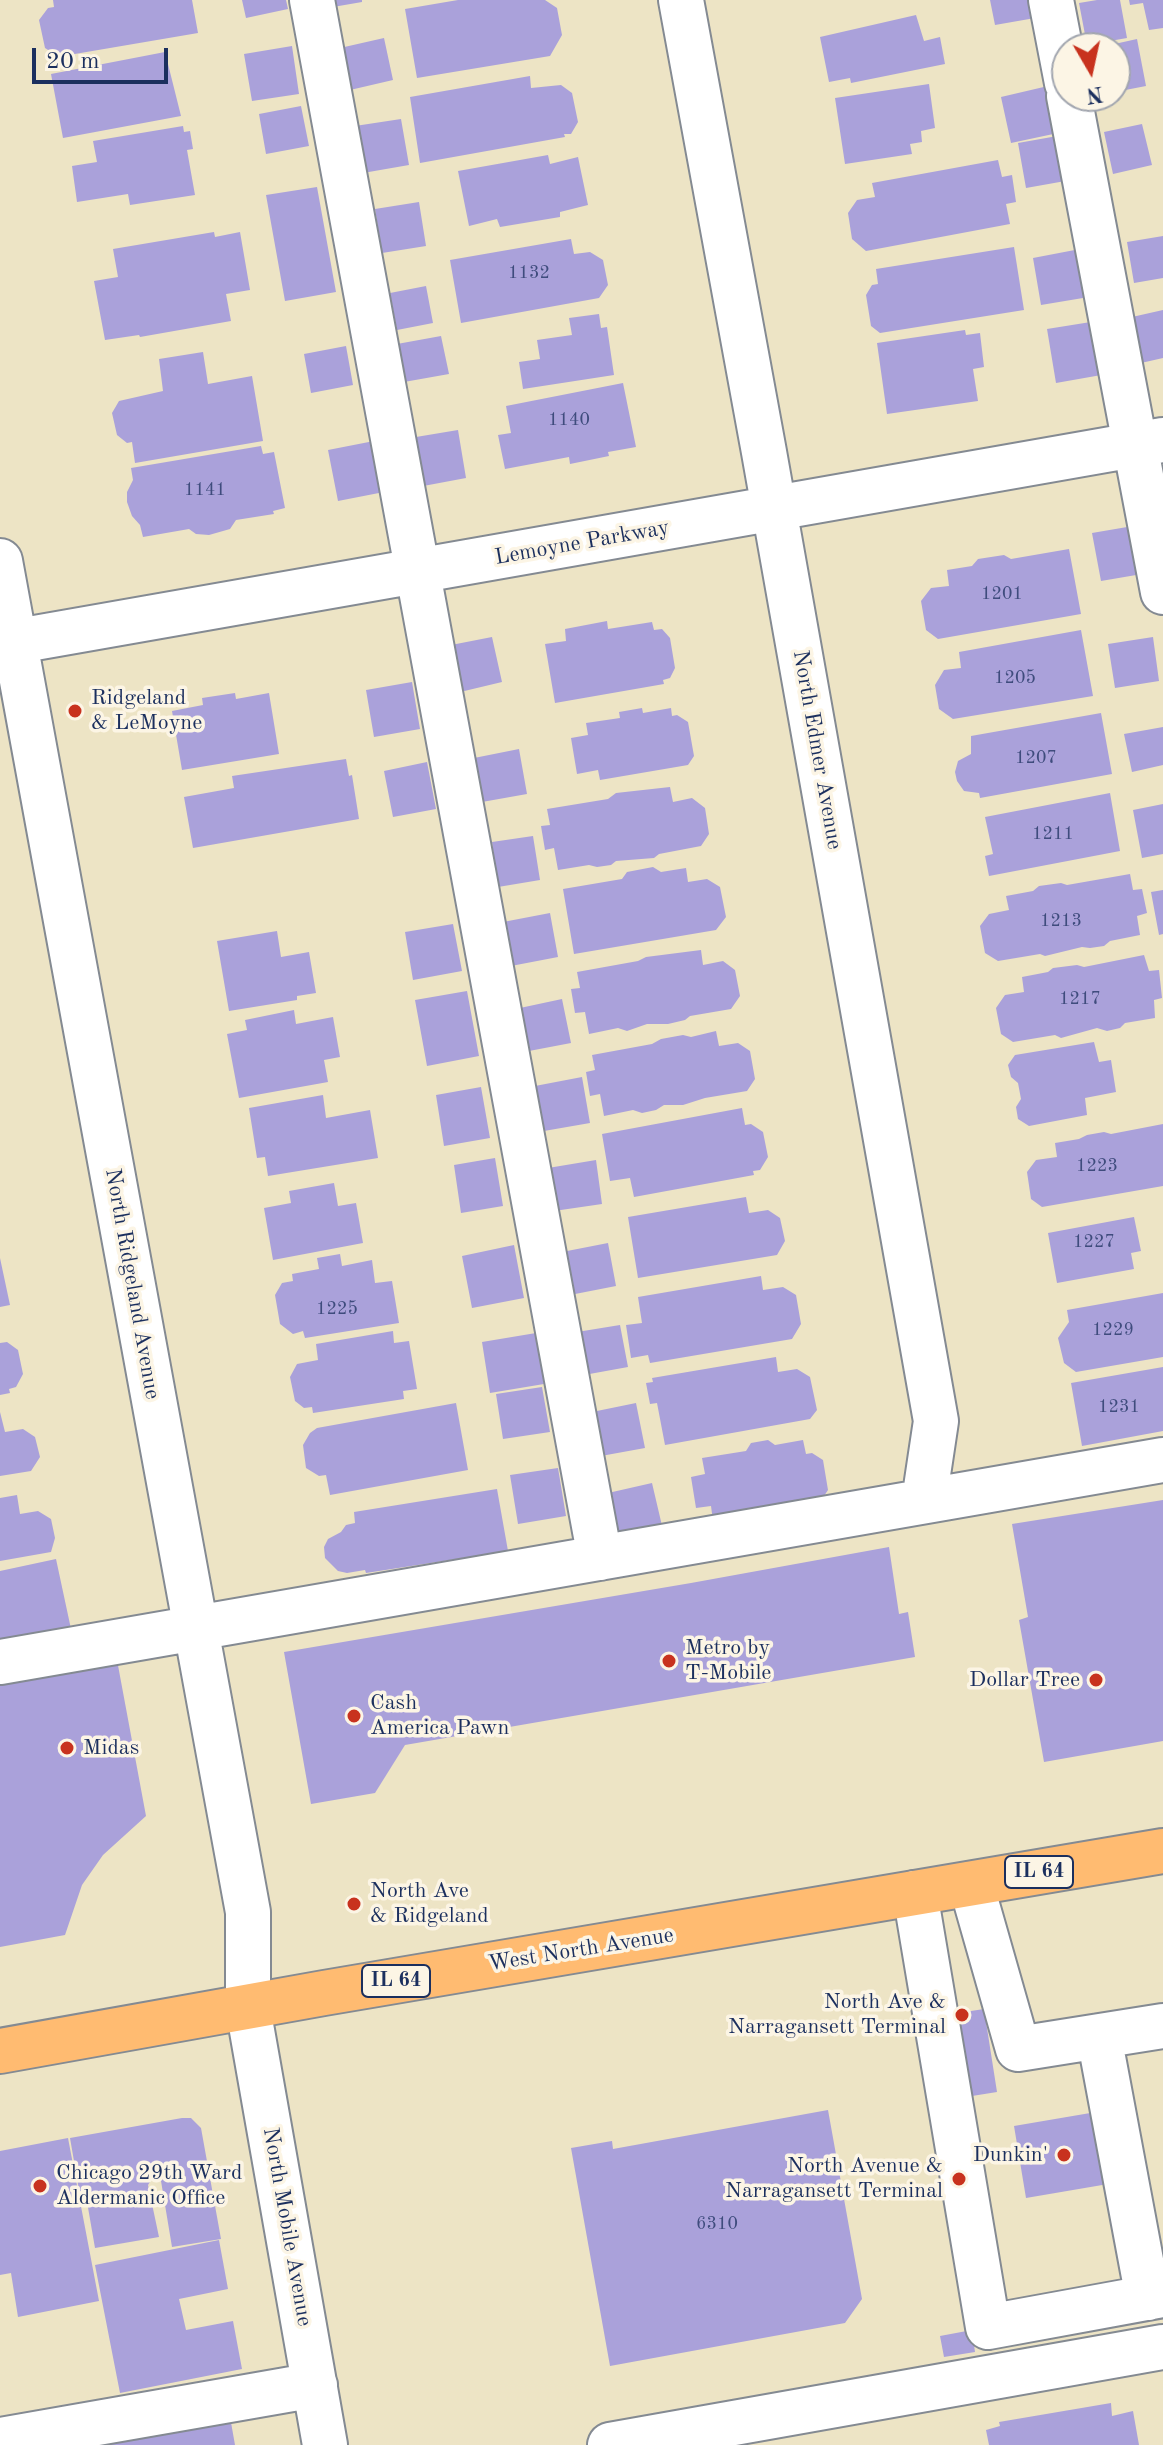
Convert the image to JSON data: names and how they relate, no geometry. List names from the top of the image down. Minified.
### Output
{"streets":{"main road":["IL 64","West North Avenue"],"street":["Lemoyne Parkway","North Edmer Avenue","North Ridgeland Avenue","North Mobile Avenue"]},"crossings":[["Lemoyne Parkway","North Edmer Avenue"],["Lemoyne Parkway","North Ridgeland Avenue"],["North Ridgeland Avenue","West North Avenue"],["North Ridgeland Avenue","North Mobile Avenue"],["West North Avenue","North Mobile Avenue"]],"places":["Ridgeland & LeMoyne","Metro by T-Mobile","Dollar Tree","Cash America Pawn","Midas","North Ave & Ridgeland","North Ave & Narragansett Terminal","Dunkin'","North Avenue & Narragansett Terminal","Chicago 29th Ward Aldermanic Office"],"house_numbers":["1132","1140","1141","1201","1205","1207","1211","1213","1217","1223","1227","1225","1229","1231","6310"],"scale_bar":"20 m","north":"bottom"}
